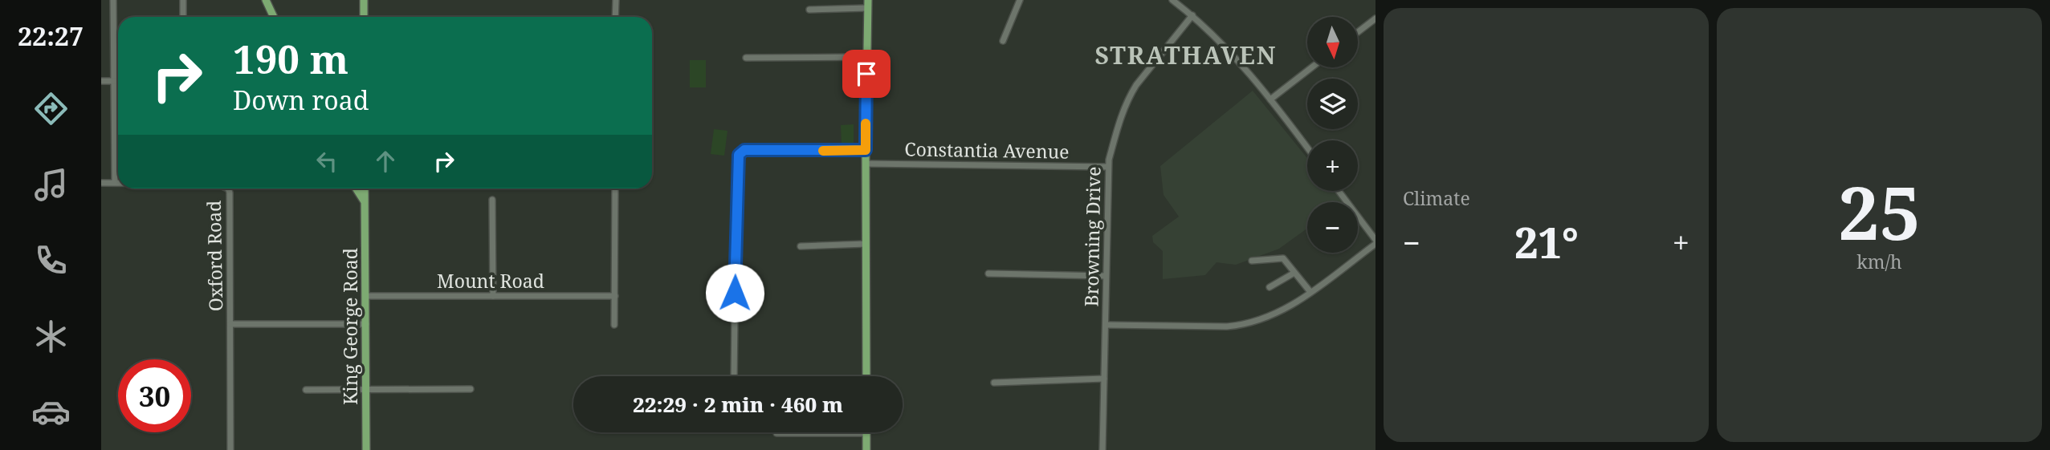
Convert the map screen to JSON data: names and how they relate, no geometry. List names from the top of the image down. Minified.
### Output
{"streets":{"main road":["King George Road"],"street":["Constantia Avenue","Browning Drive","Oxford Road","Mount Road"]},"crossings":[["Constantia Avenue","Browning Drive"],["Mount Road","King George Road"]],"districts":["STRATHAVEN"],"north":"bottom","page":{"tabs":"22:27","tile":["Climate",["25","km/h"]],"map_buttons":["+","−"],"turn":["190 m","Down road"],"heat":["−","21°","+"],"limit":"30","trip":"22:29 · 2 min · 460 m"}}
